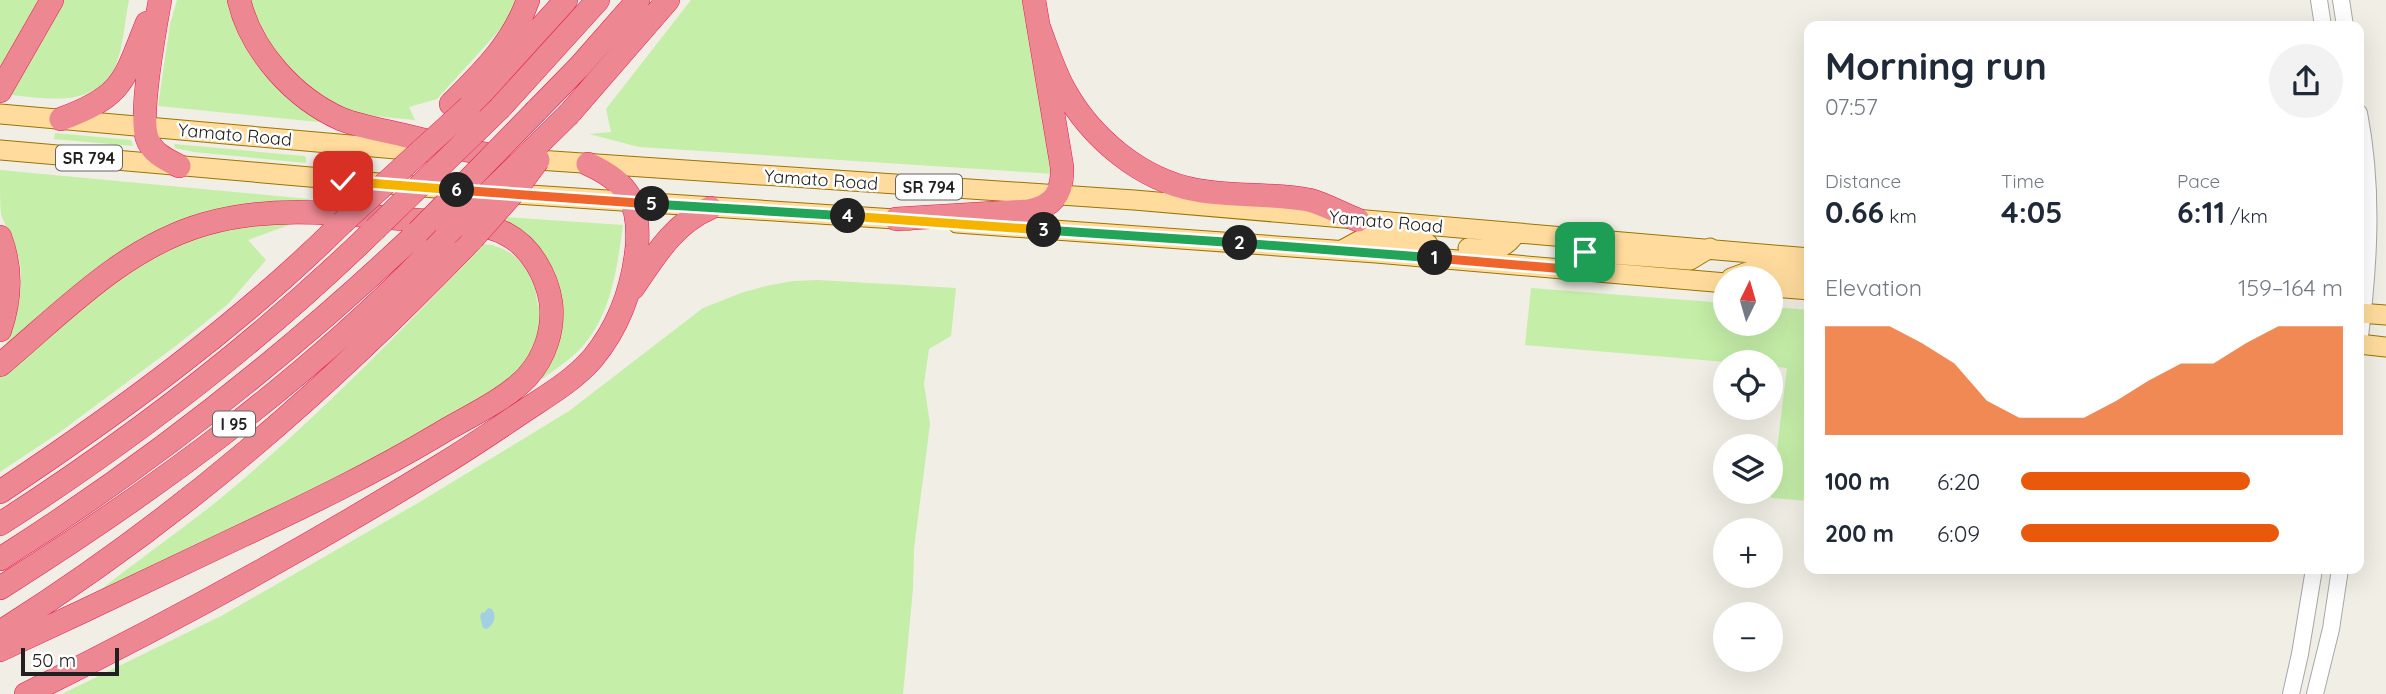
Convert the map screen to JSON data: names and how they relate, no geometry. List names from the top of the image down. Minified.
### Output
{"streets":{"highway":["I 95"],"main road":["Yamato Road","SR 794"]},"scale_bar":"50 m","north":"top","page":{"heading":["Morning run","07:57"],"stats":[["Distance","0.66 km"],["Time","4:05"],["Pace","6:11 /km"]],"pins":["6","5","4","3","2","1"],"chart":["Elevation","159–164 m"],"map_buttons":["+","−"],"list":[{"name":"100 m","note":"6:20"},{"name":"200 m","note":"6:09"}],"scale":"50 m"}}
